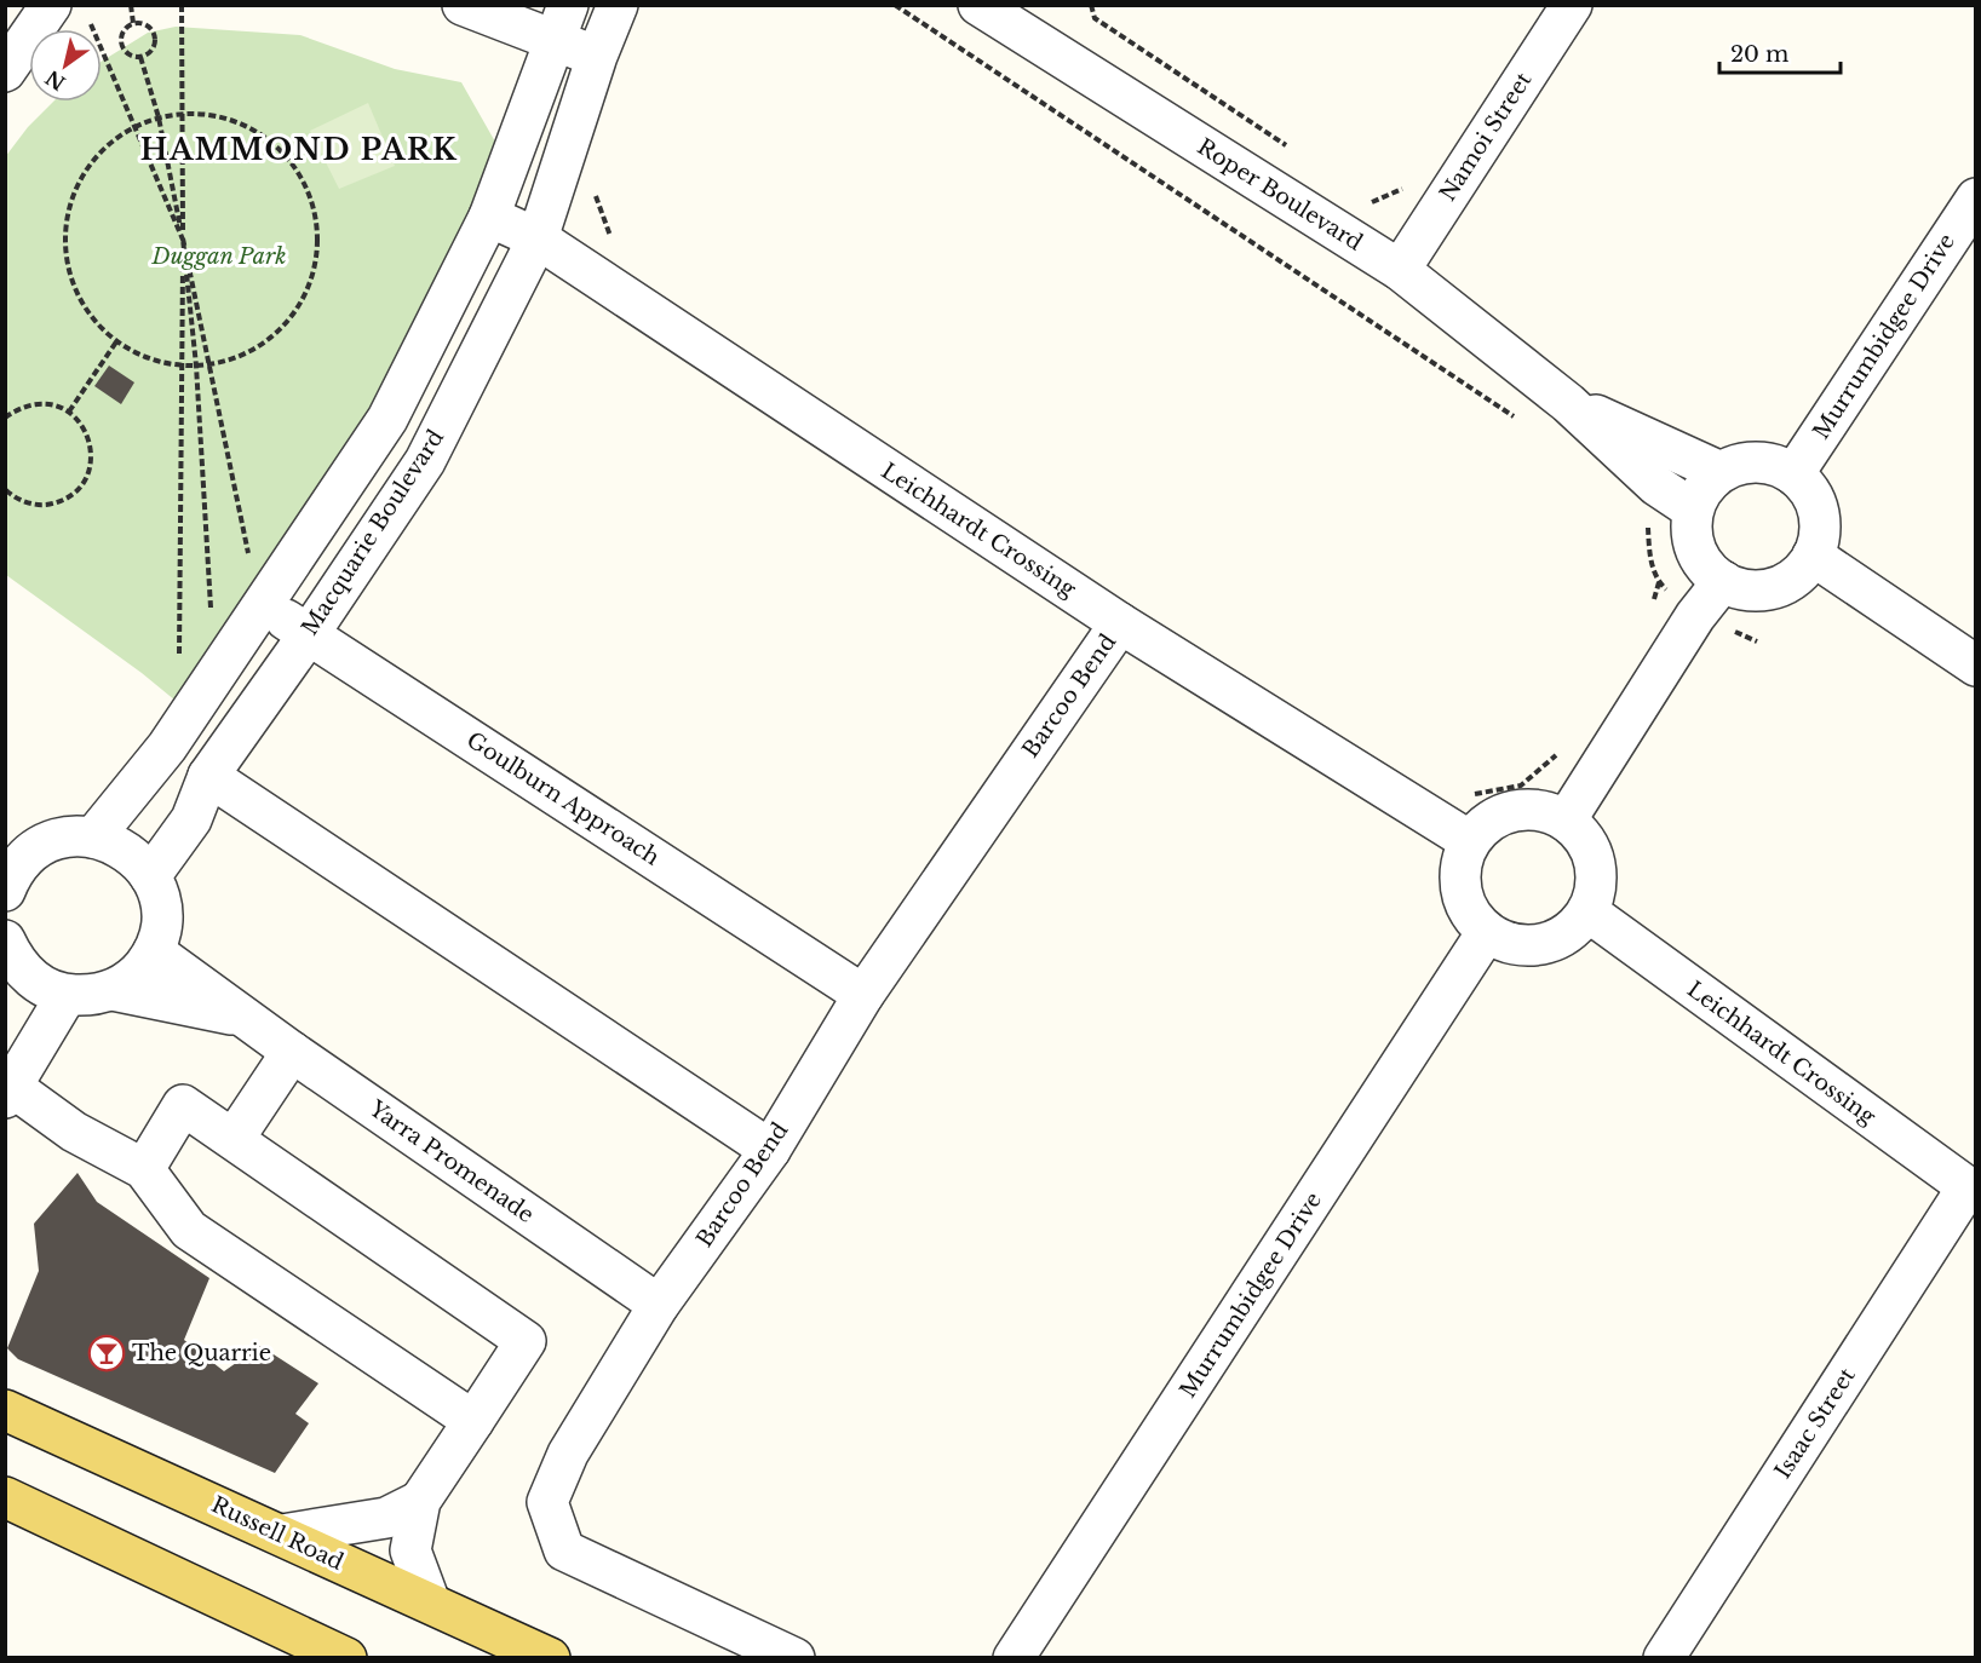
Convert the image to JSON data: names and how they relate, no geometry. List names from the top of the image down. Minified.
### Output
{"streets":{"main road":["Russell Road"],"street":["Namoi Street","Roper Boulevard","Murrumbidgee Drive","Leichhardt Crossing","Macquarie Boulevard","Barcoo Bend","Goulburn Approach","Yarra Promenade","Isaac Street"]},"crossings":[["Namoi Street","Roper Boulevard"],["Roper Boulevard","Murrumbidgee Drive"],["Murrumbidgee Drive","Leichhardt Crossing"],["Leichhardt Crossing","Macquarie Boulevard"],["Leichhardt Crossing","Barcoo Bend"],["Leichhardt Crossing","Isaac Street"],["Macquarie Boulevard","Goulburn Approach"],["Barcoo Bend","Goulburn Approach"],["Barcoo Bend","Yarra Promenade"]],"districts":["HAMMOND PARK"],"parks":["Duggan Park"],"places":{"bar":["The Quarrie"]},"scale_bar":"20 m","north":"bottom left"}
